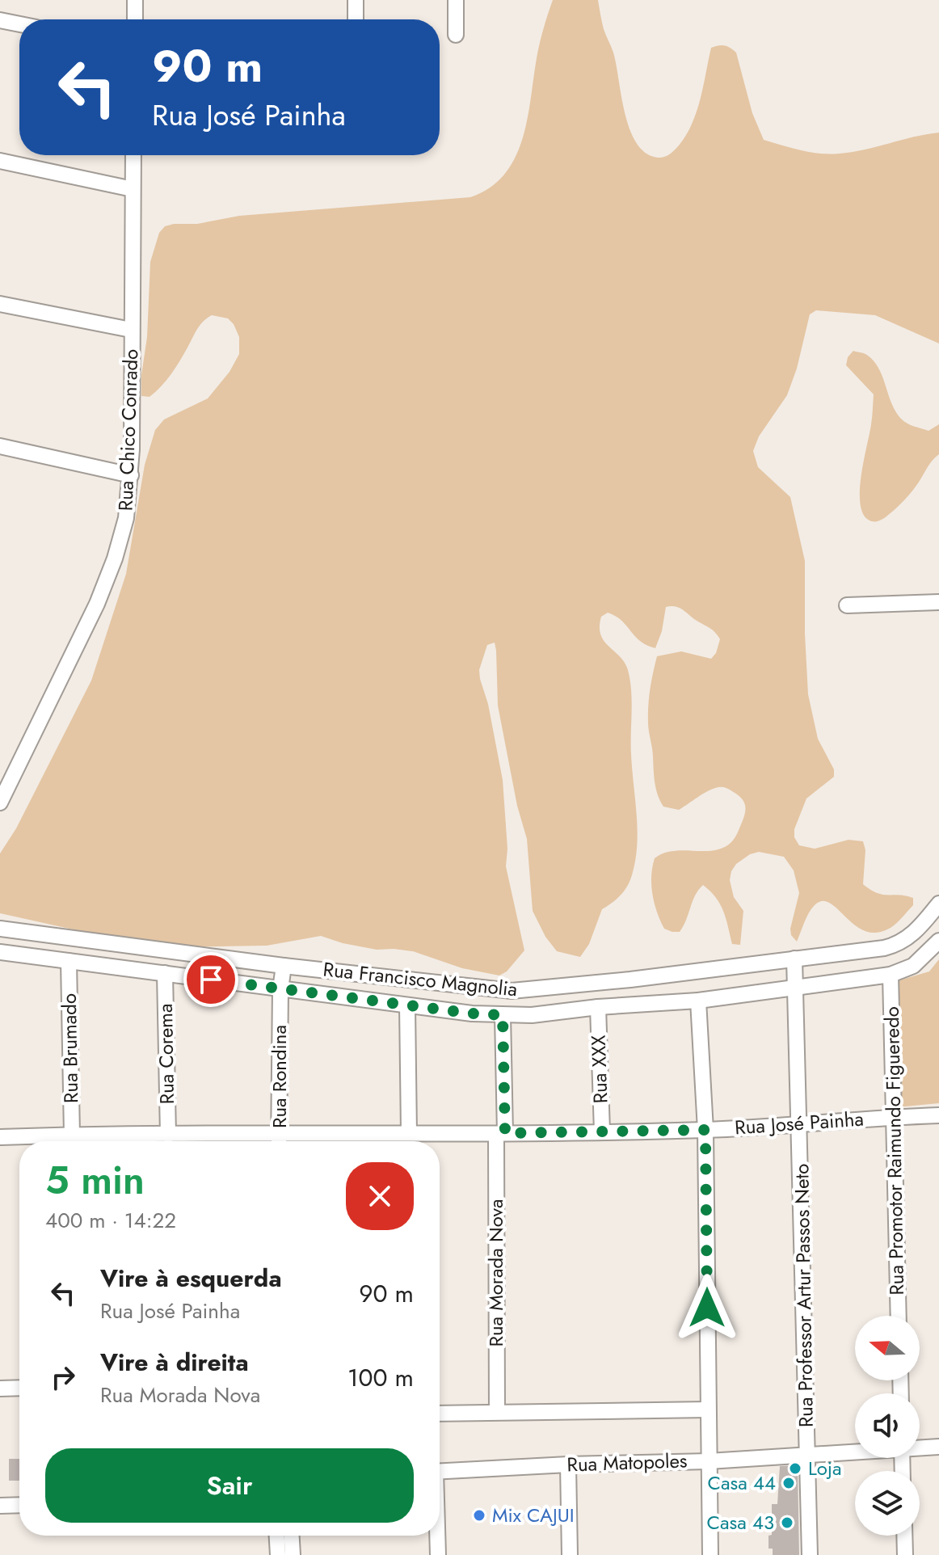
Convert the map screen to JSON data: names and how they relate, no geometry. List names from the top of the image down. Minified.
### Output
{"streets":{"street":["Rua Chico Conrado","Rua Francisco Magnolia","Rua Brumado","Rua Corema","Rua XXX","Rua Rondina","Rua José Painha","Rua Promotor Raimundo Figueredo","Rua Morada Nova","Rua Professor Artur Passos Neto","Rua Matopoles"]},"crossings":[["Rua Francisco Magnolia","Rua Brumado"],["Rua Francisco Magnolia","Rua Corema"],["Rua Francisco Magnolia","Rua XXX"],["Rua Francisco Magnolia","Rua Rondina"],["Rua Francisco Magnolia","Rua Promotor Raimundo Figueredo"],["Rua Francisco Magnolia","Rua Morada Nova"],["Rua Francisco Magnolia","Rua Professor Artur Passos Neto"],["Rua Brumado","Rua José Painha"],["Rua Corema","Rua José Painha"],["Rua XXX","Rua José Painha"],["Rua Rondina","Rua José Painha"],["Rua José Painha","Rua Promotor Raimundo Figueredo"],["Rua José Painha","Rua Morada Nova"],["Rua José Painha","Rua Professor Artur Passos Neto"],["Rua Professor Artur Passos Neto","Rua Matopoles"]],"places":["Loja","Casa 44","Mix CAJUI","Casa 43"],"north":"left","page":{"turn":["90 m","Rua José Painha"],"heading":["5 min","400 m · 14:22"],"list":[{"name":"Vire à esquerda","note":"Rua José Painha","value":"90 m"},{"name":"Vire à direita","note":"Rua Morada Nova","value":"100 m"}],"buttons":"Sair"}}
